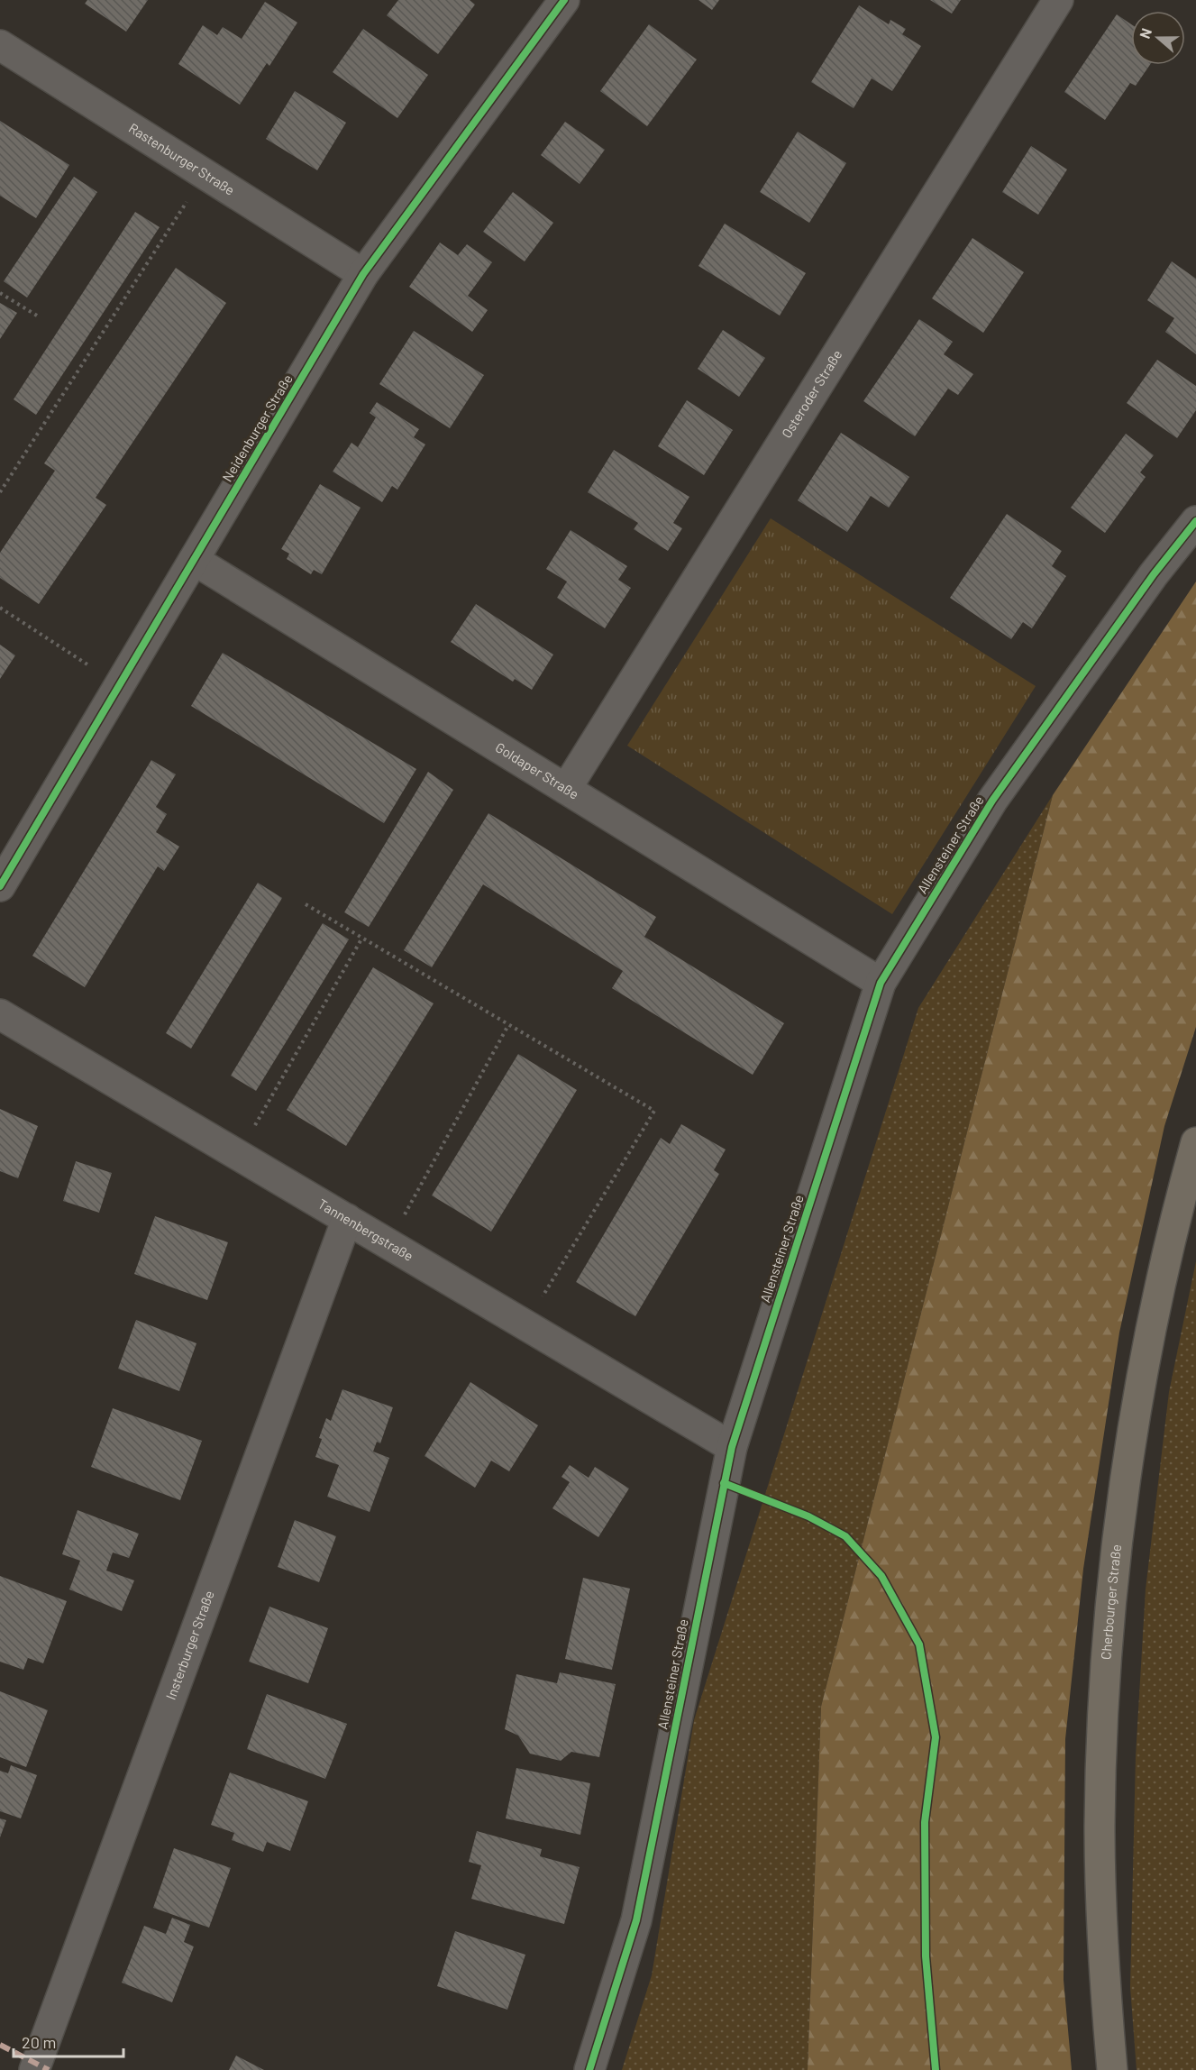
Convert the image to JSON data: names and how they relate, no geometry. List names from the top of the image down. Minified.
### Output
{"streets":{"main road":["Cherbourger Straße"],"street":["Rastenburger Straße","Osteroder Straße","Neidenburger Straße","Goldaper Straße","Allensteiner Straße","Tannenbergstraße","Insterburger Straße"]},"crossings":[["Rastenburger Straße","Neidenburger Straße"],["Osteroder Straße","Goldaper Straße"],["Neidenburger Straße","Goldaper Straße"],["Goldaper Straße","Allensteiner Straße"],["Allensteiner Straße","Tannenbergstraße"],["Tannenbergstraße","Insterburger Straße"]],"scale_bar":"20 m","north":"left"}
